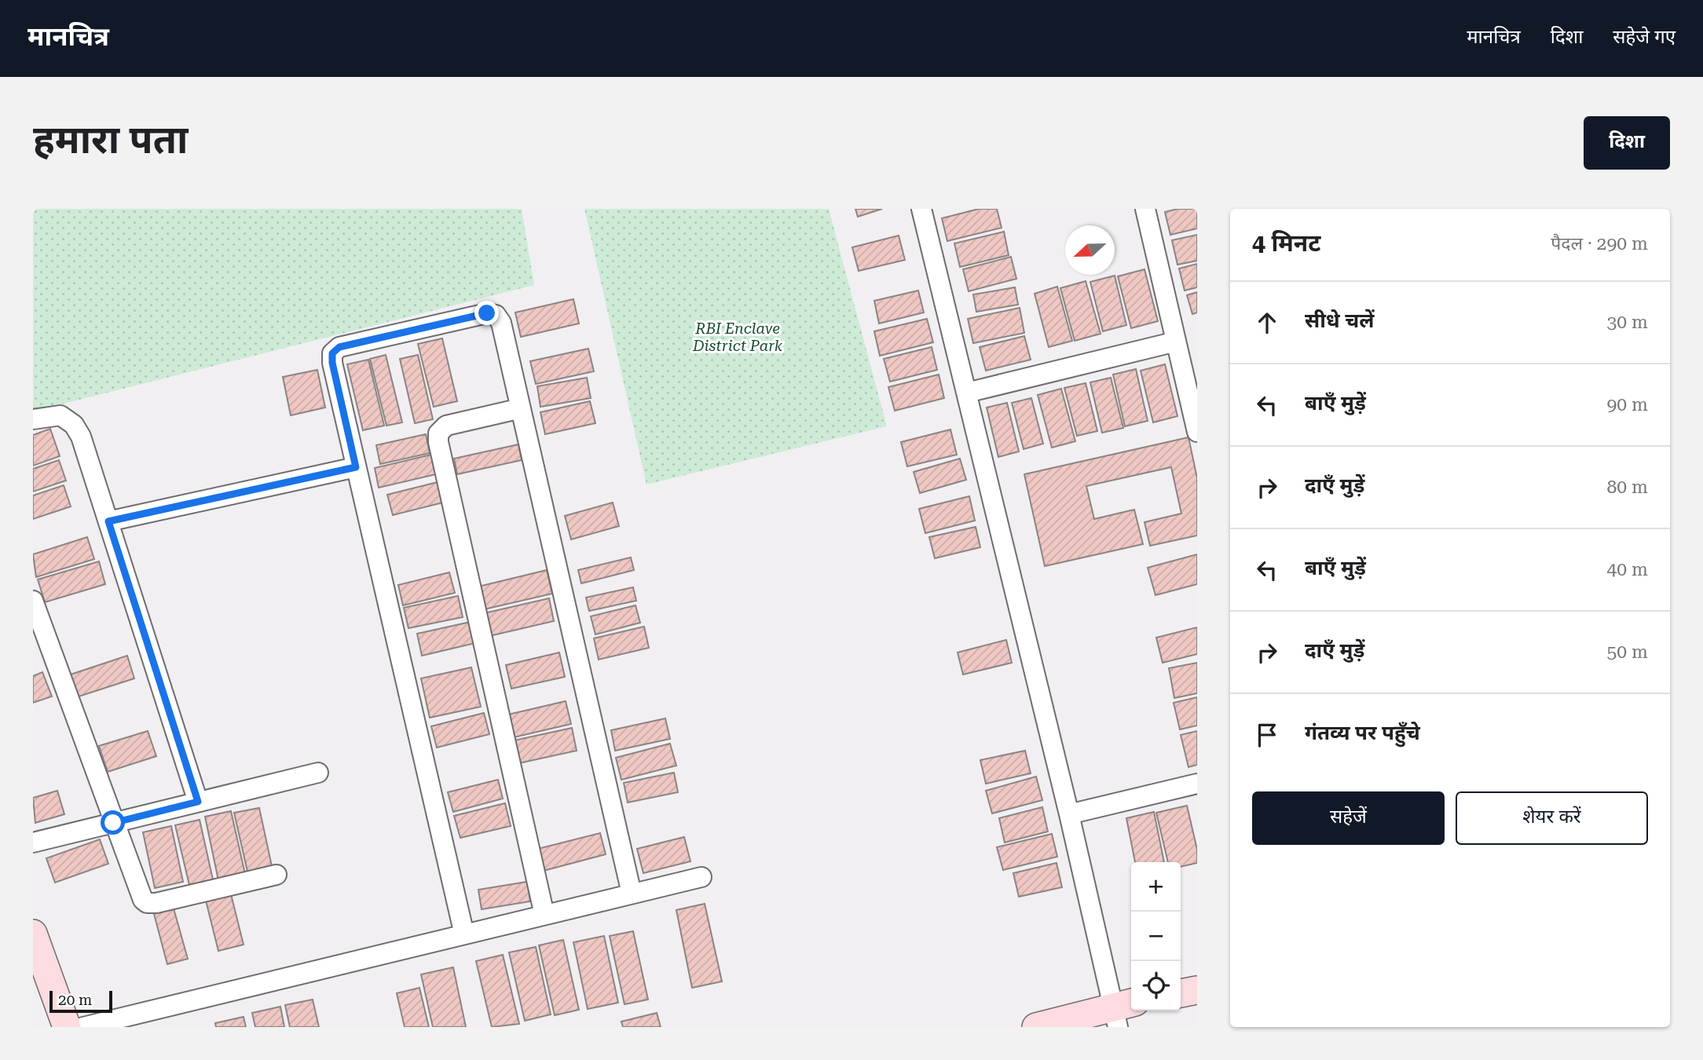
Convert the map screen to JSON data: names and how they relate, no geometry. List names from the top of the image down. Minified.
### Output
{"parks":["RBI Enclave District Park"],"scale_bar":"20 m","north":"left","page":{"header":"मानचित्र","nav":["मानचित्र","दिशा","सहेजे गए"],"buttons":["दिशा",["सहेजें","शेयर करें"]],"title":"हमारा पता","heading":["4 मिनट","पैदल · 290 m"],"list":[["सीधे चलें","30 m"],["बाएँ मुड़ें","90 m"],["दाएँ मुड़ें","80 m"],["बाएँ मुड़ें","40 m"],["दाएँ मुड़ें","50 m"],"गंतव्य पर पहुँचे"],"map_buttons":["+","−"],"scale":"20 m"}}
